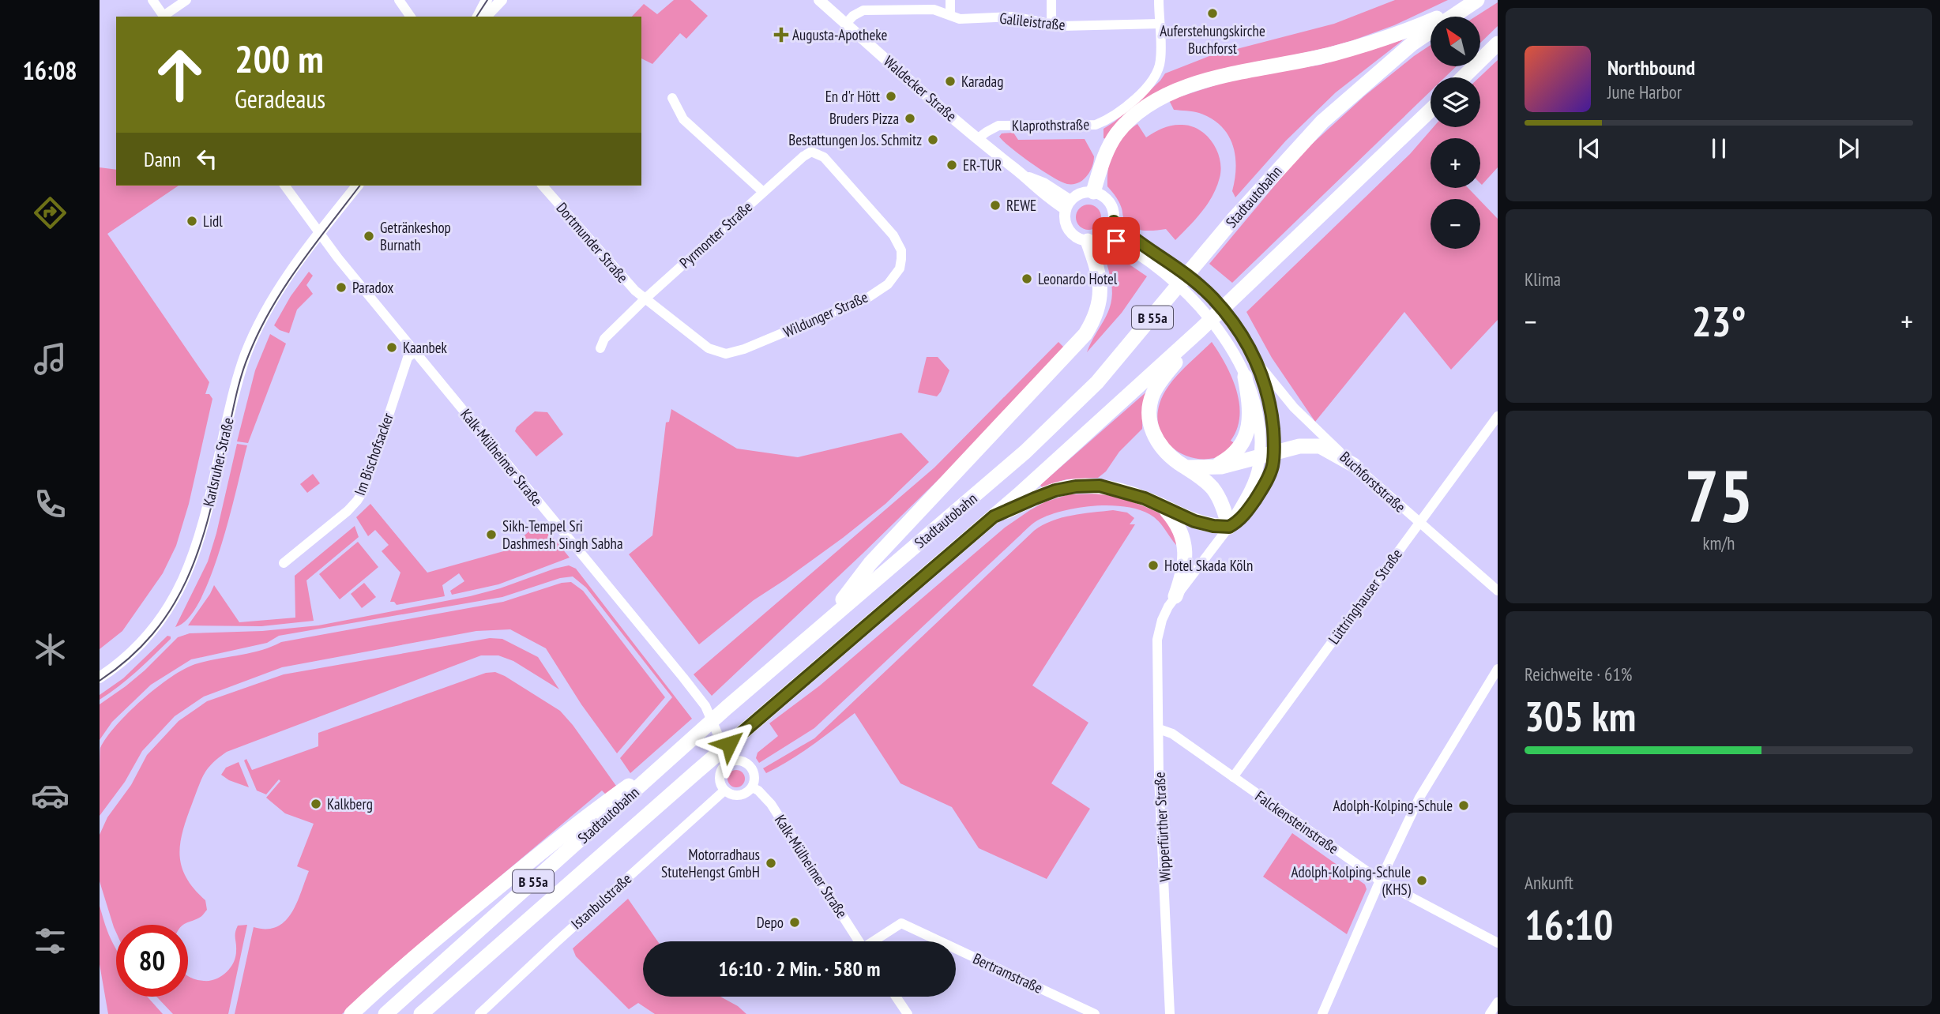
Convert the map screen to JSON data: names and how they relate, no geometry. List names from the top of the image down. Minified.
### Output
{"streets":{"highway":["Stadtautobahn","B 55a"],"street":["Galileistraße","Waldecker Straße","Klaprothstraße","Pyrmonter Straße","Dortmunder Straße","Wildunger Straße","Im Bischofsacker","Kalk-Mülheimer Straße","Karlsruher Straße","Buchforststraße","Lüttringhauser Straße","Falckensteinstraße","Wipperfürther Straße","Istanbulstraße","Bertramstraße"]},"crossings":[["Galileistraße","Waldecker Straße"],["Galileistraße","Klaprothstraße"],["Waldecker Straße","Klaprothstraße"],["Pyrmonter Straße","Dortmunder Straße"],["Pyrmonter Straße","Wildunger Straße"],["Dortmunder Straße","Wildunger Straße"],["Im Bischofsacker","Kalk-Mülheimer Straße"],["Kalk-Mülheimer Straße","Karlsruher Straße"],["Kalk-Mülheimer Straße","Istanbulstraße"],["Buchforststraße","Lüttringhauser Straße"],["Lüttringhauser Straße","Falckensteinstraße"],["Falckensteinstraße","Wipperfürther Straße"]],"places":{"other":["Auferstehungskirche Buchforst","Karadag","En d'r Hött","Bruders Pizza","Bestattungen Jos. Schmitz","ER-TUR","REWE","Lidl","Getränkeshop Burnath","Leonardo Hotel","Paradox","Kaanbek","Sikh-Tempel Sri Dashmesh Singh Sabha","Hotel Skada Köln","Kalkberg","Adolph-Kolping-Schule","Motorradhaus StuteHengst GmbH","Adolph-Kolping-Schule (KHS)","Depo"],"health":["Augusta-Apotheke"]},"north":"top left","page":{"tabs":"16:08","map_buttons":["+","−"],"turn":["200 m","Geradeaus"],"song":["Northbound","June Harbor"],"then":"Dann","tile":["Klima",["75","km/h"],["Reichweite · 61%","305 km"],["Ankunft","16:10"]],"heat":["−","23°","+"],"limit":"80","trip":"16:10 · 2 Min. · 580 m"}}
